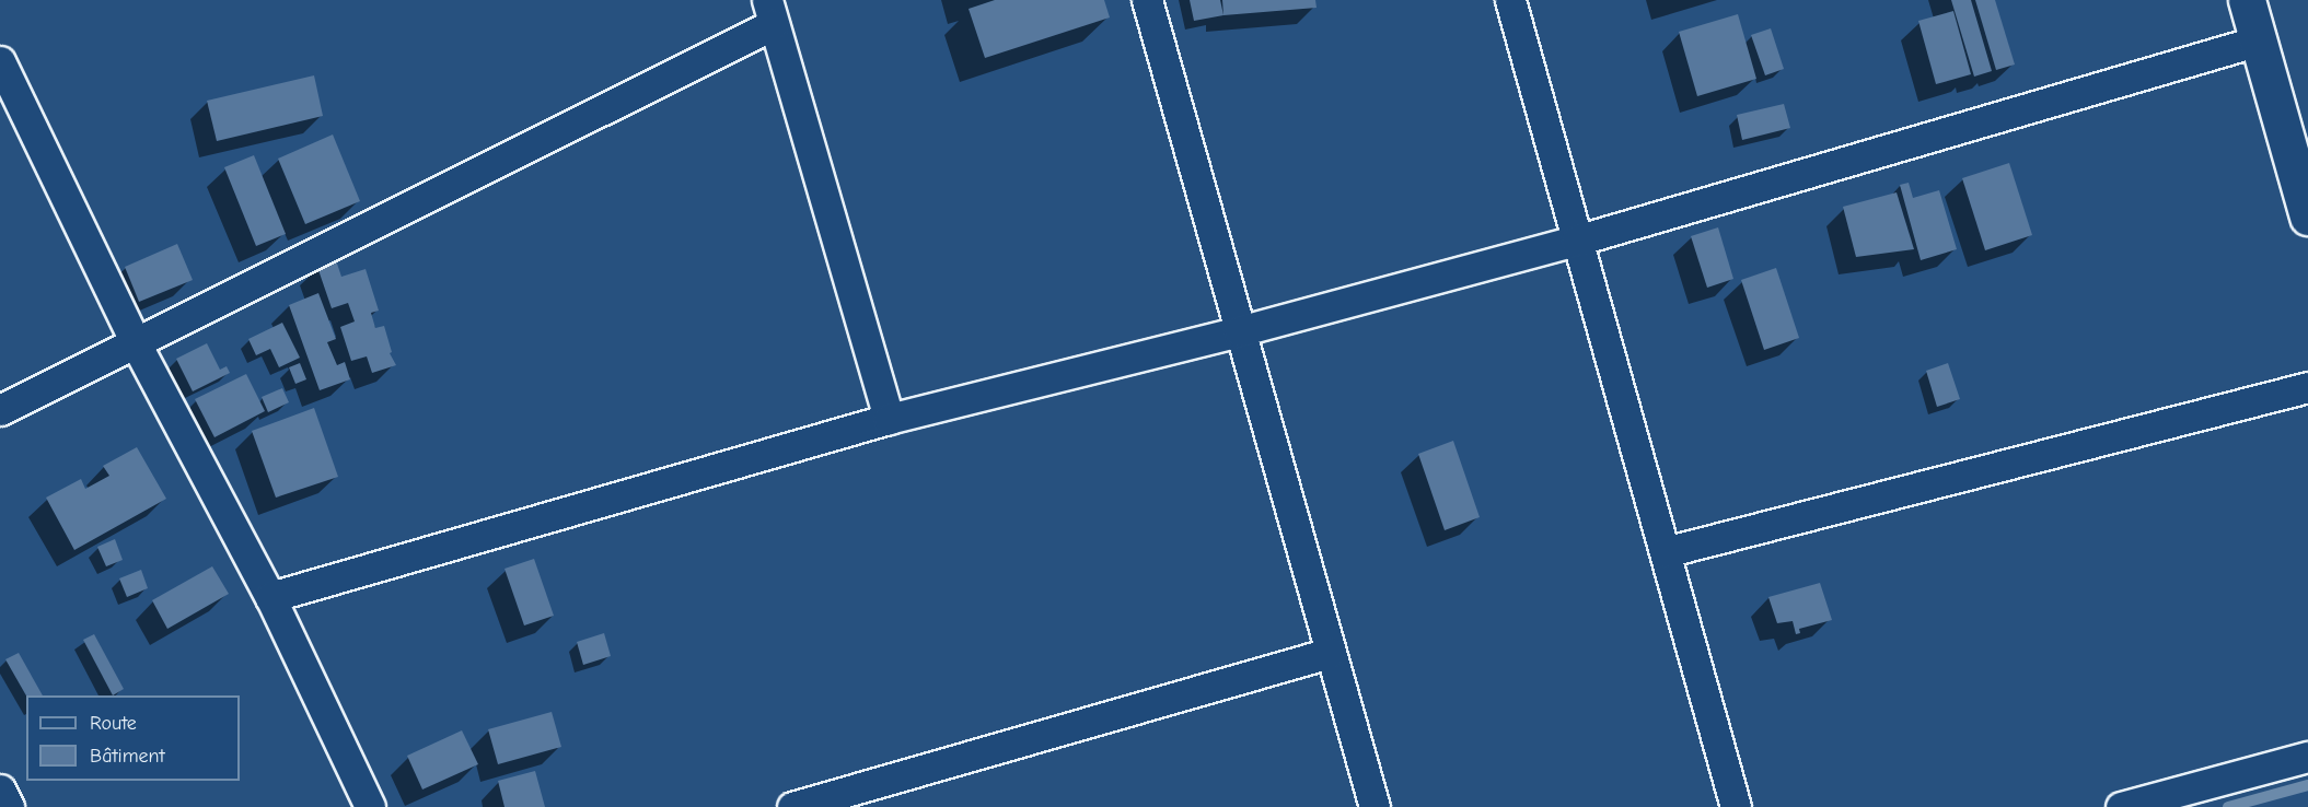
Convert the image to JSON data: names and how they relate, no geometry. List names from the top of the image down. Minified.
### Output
{"legend":["Route","Bâtiment"]}
